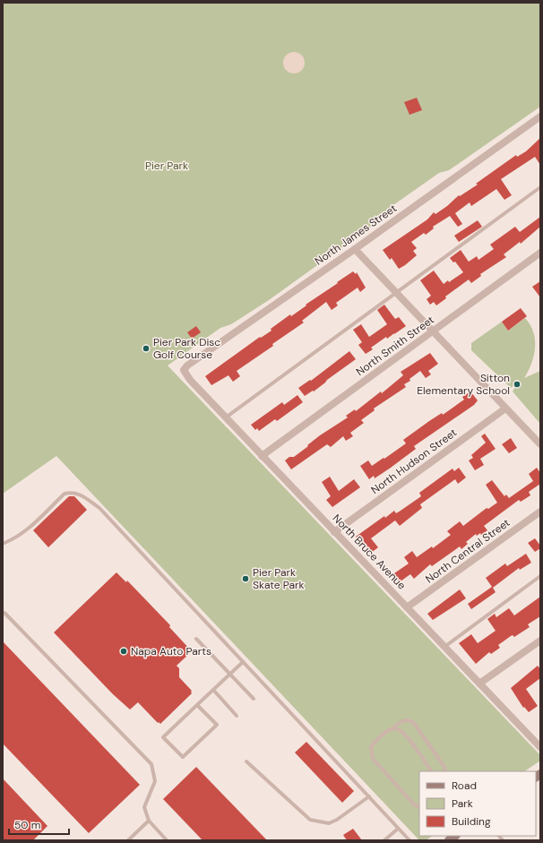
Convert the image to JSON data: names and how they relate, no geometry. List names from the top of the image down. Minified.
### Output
{"streets":{"street":["North James Street","North Smith Street","North Hudson Street","North Central Street","North Bruce Avenue"]},"crossings":[["North James Street","North Bruce Avenue"],["North Smith Street","North Bruce Avenue"],["North Hudson Street","North Bruce Avenue"],["North Central Street","North Bruce Avenue"]],"parks":["Pier Park"],"places":["Pier Park Disc Golf Course","Sitton Elementary School","Pier Park Skate Park","Napa Auto Parts"],"legend":["Road","Park","Building"],"scale_bar":"50 m"}
